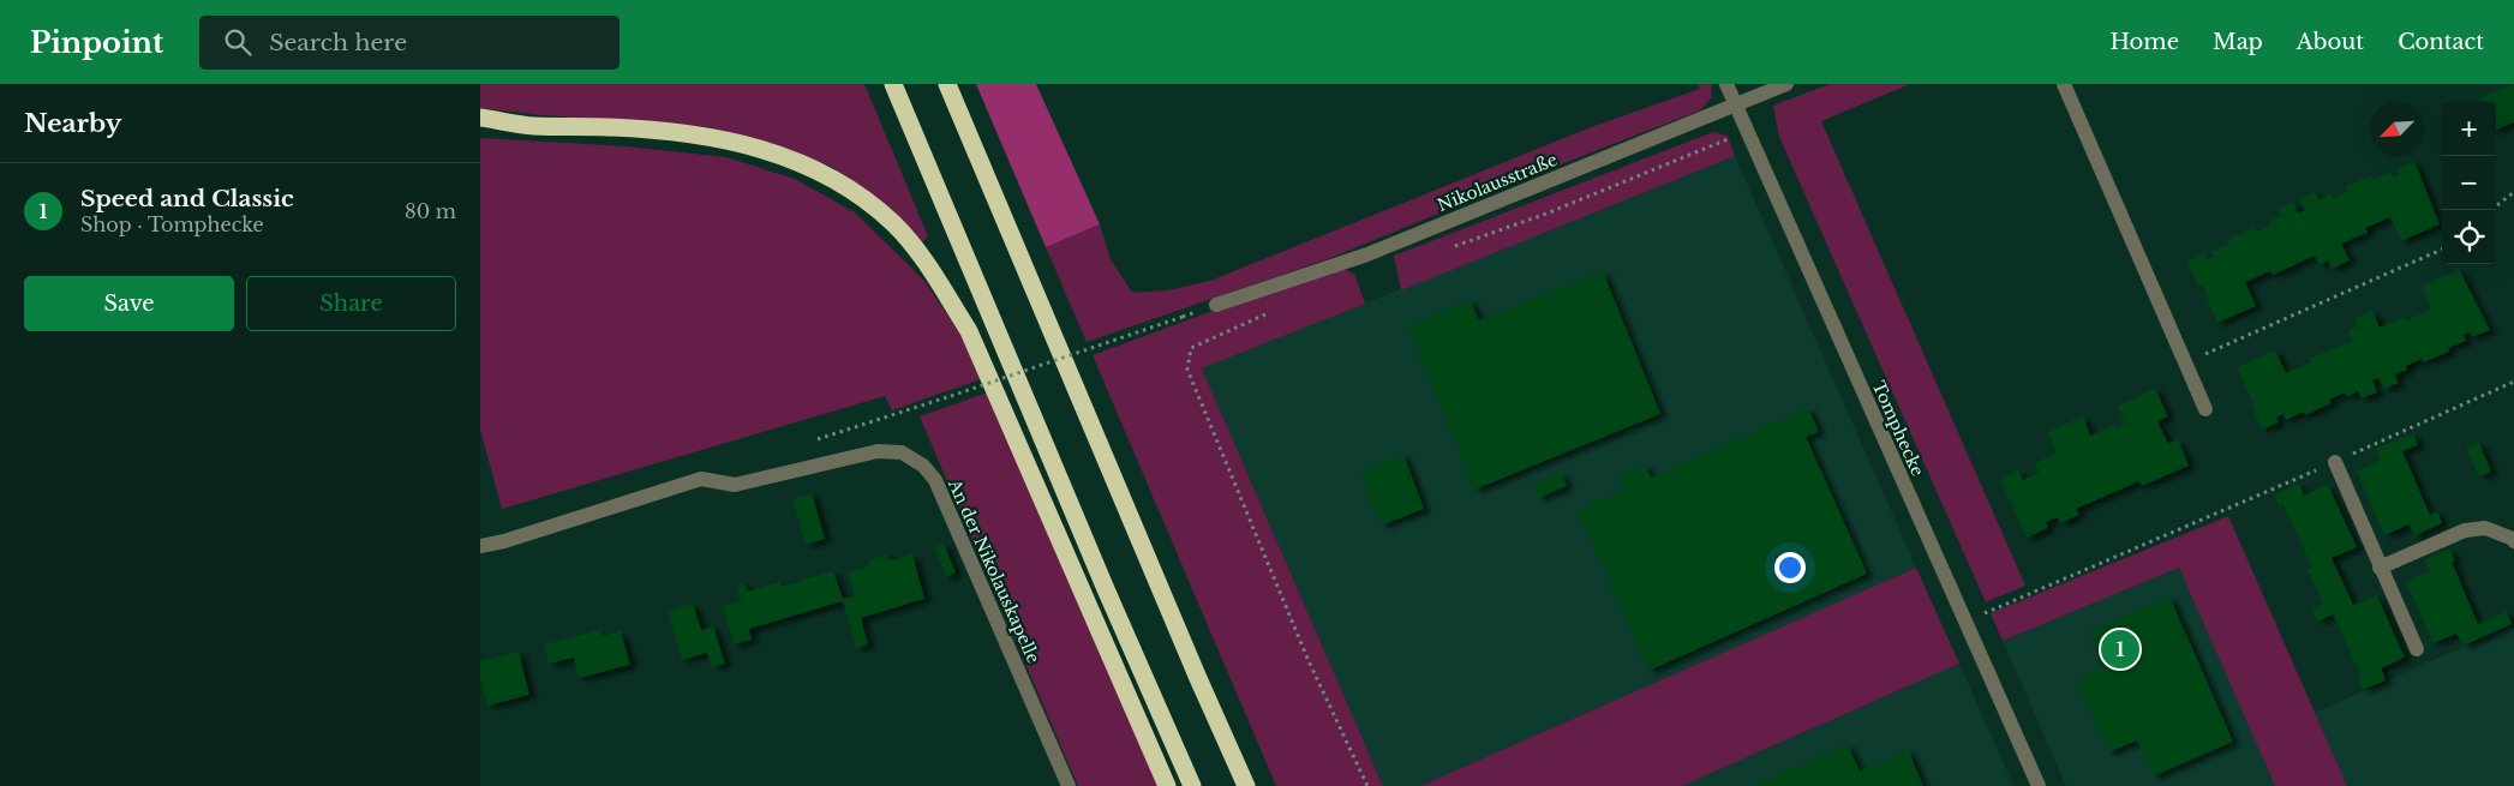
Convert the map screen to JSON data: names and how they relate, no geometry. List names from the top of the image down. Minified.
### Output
{"streets":{"street":["Nikolausstraße","Tomphecke","An der Nikolauskapelle"]},"crossings":[["Nikolausstraße","Tomphecke"]],"north":"bottom left","page":{"header":"Pinpoint","search":"Search here","nav":["Home","Map","About","Contact"],"heading":"Nearby","map_buttons":["+","−"],"list":[{"mark":"1","name":"Speed and Classic","note":"Shop · Tomphecke","value":"80 m"}],"buttons":["Save","Share"],"pins":"1"}}
